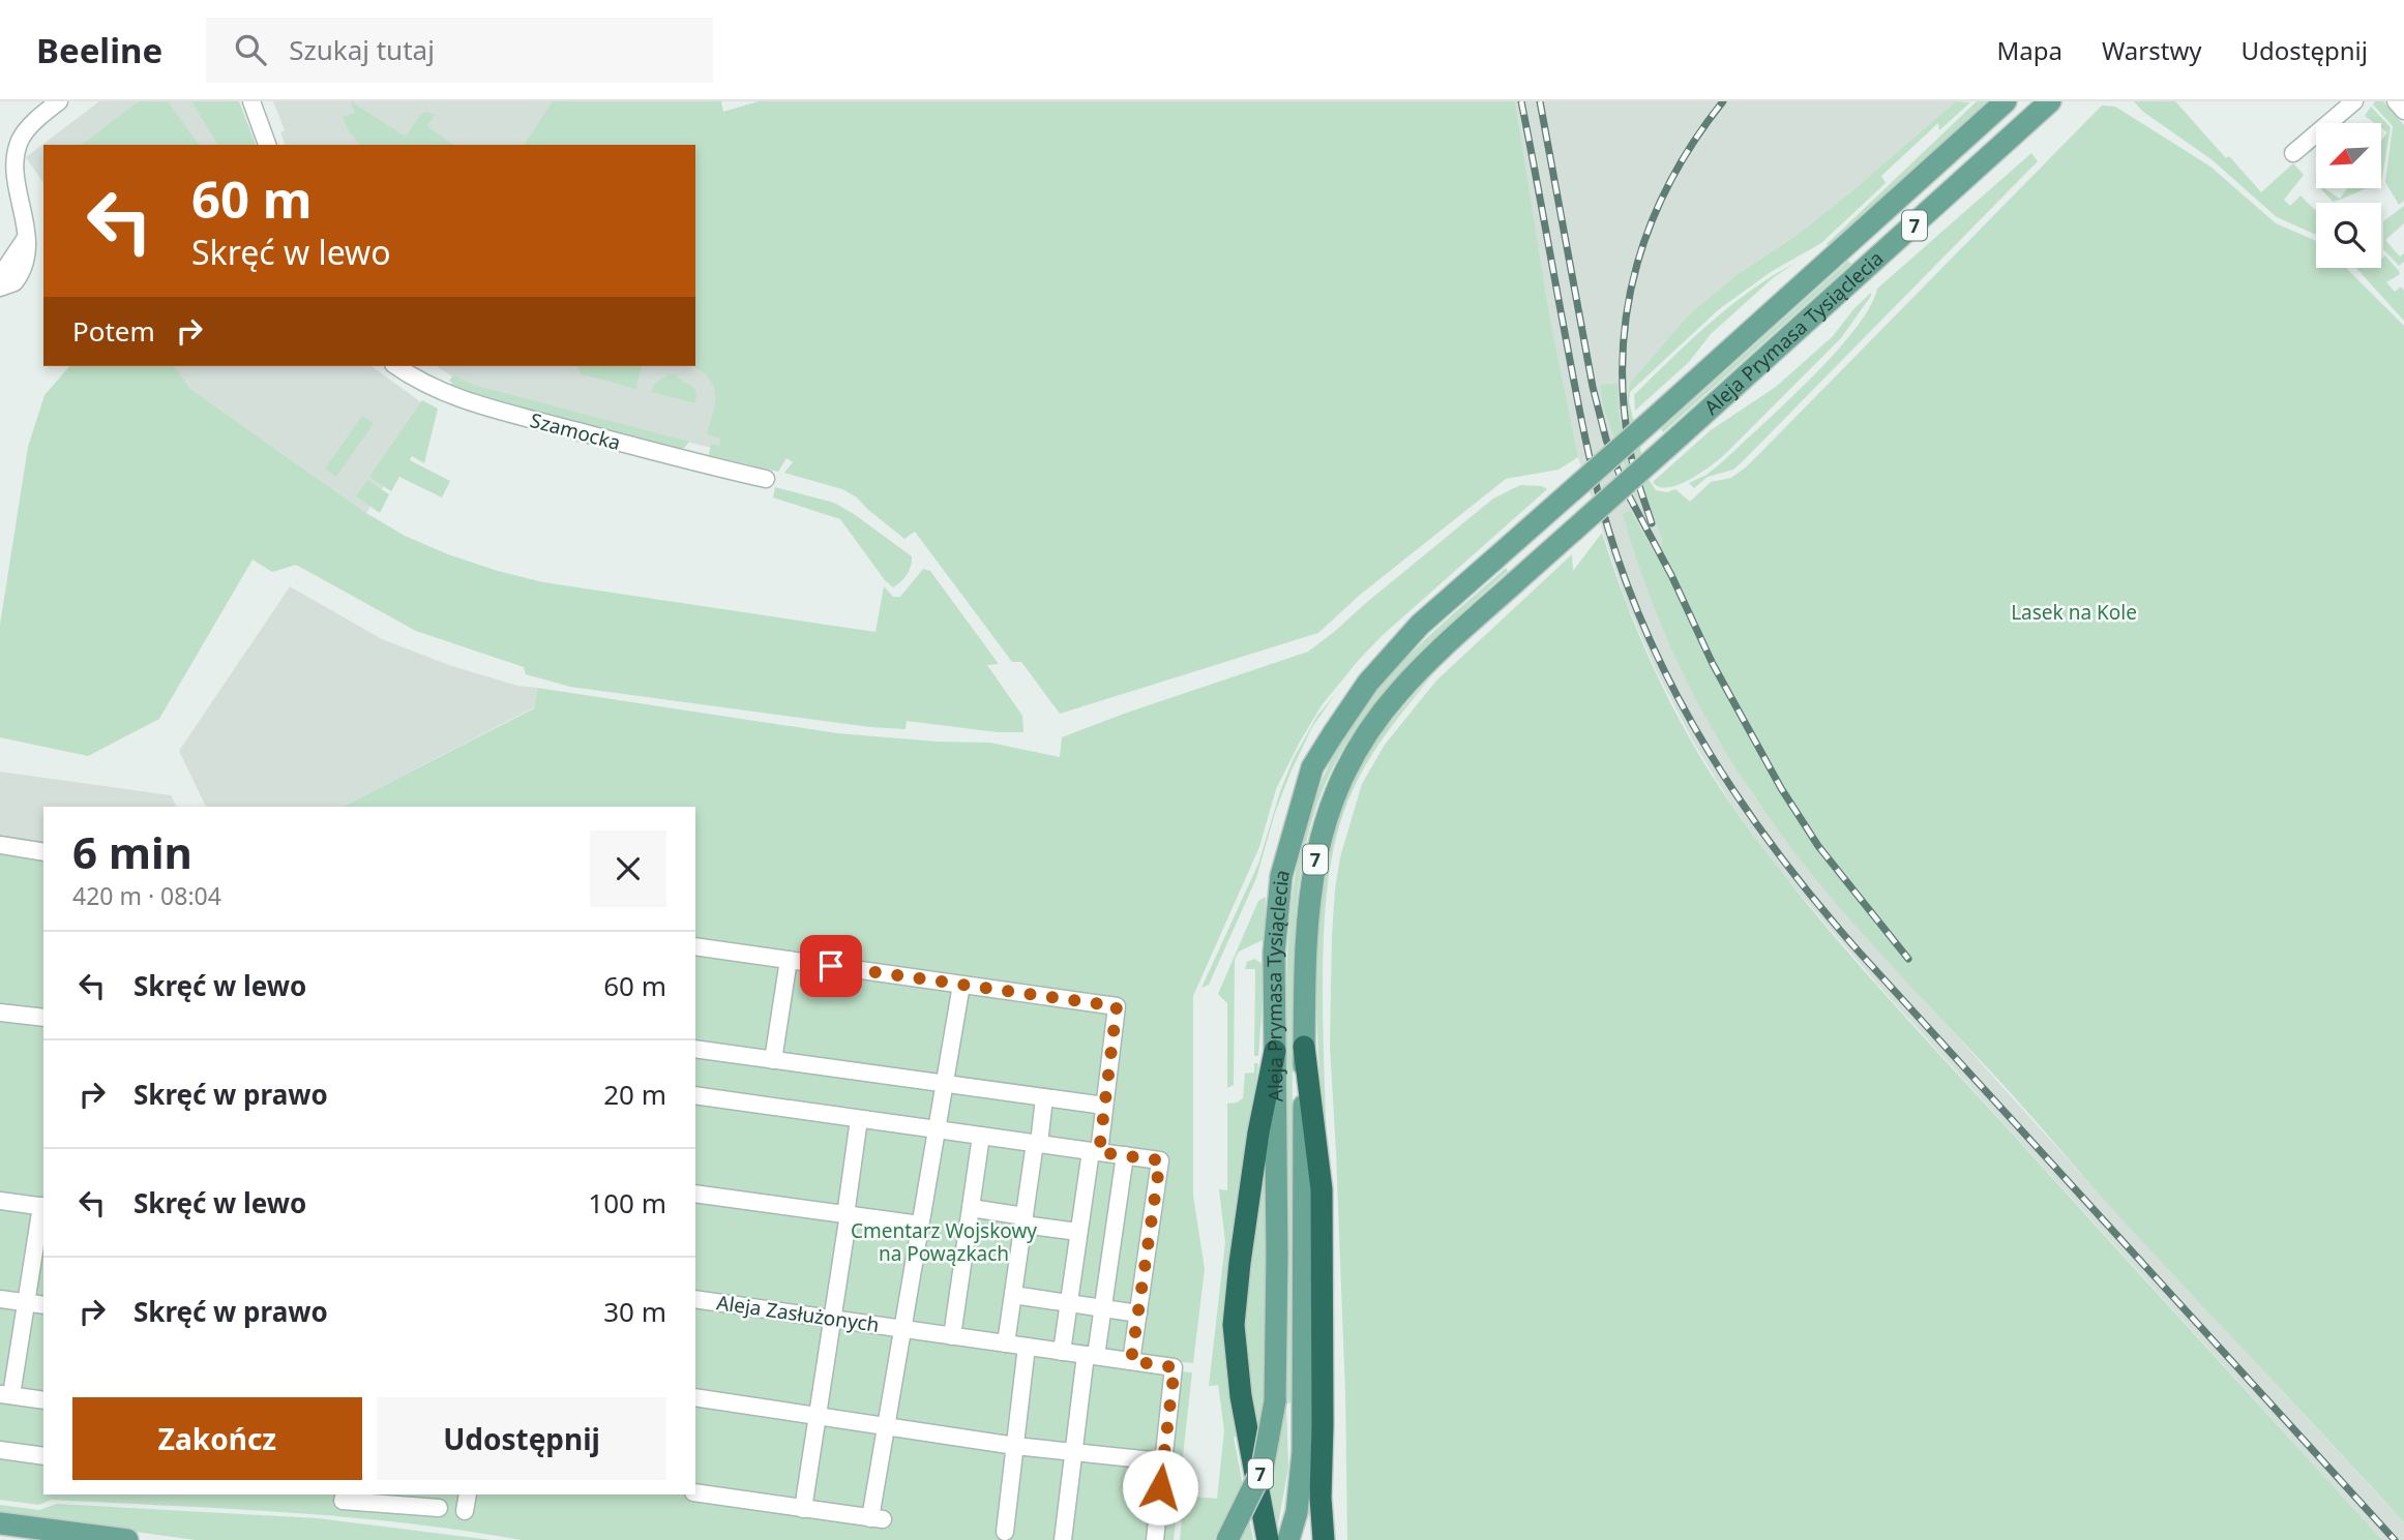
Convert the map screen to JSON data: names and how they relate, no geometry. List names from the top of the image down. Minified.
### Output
{"streets":{"main road":["7","Aleja Prymasa Tysiąclecia"],"street":["Szamocka","Aleja Zasłużonych"]},"parks":["Lasek na Kole","Cmentarz Wojskowy na Powązkach"],"north":"bottom left","page":{"header":"Beeline","search":"Szukaj tutaj","nav":["Mapa","Warstwy","Udostępnij"],"turn":["60 m","Skręć w lewo"],"then":"Potem","heading":["6 min","420 m · 08:04"],"list":[{"name":"Skręć w lewo","value":"60 m"},{"name":"Skręć w prawo","value":"20 m"},{"name":"Skręć w lewo","value":"100 m"},{"name":"Skręć w prawo","value":"30 m"}],"buttons":["Zakończ","Udostępnij"]}}
